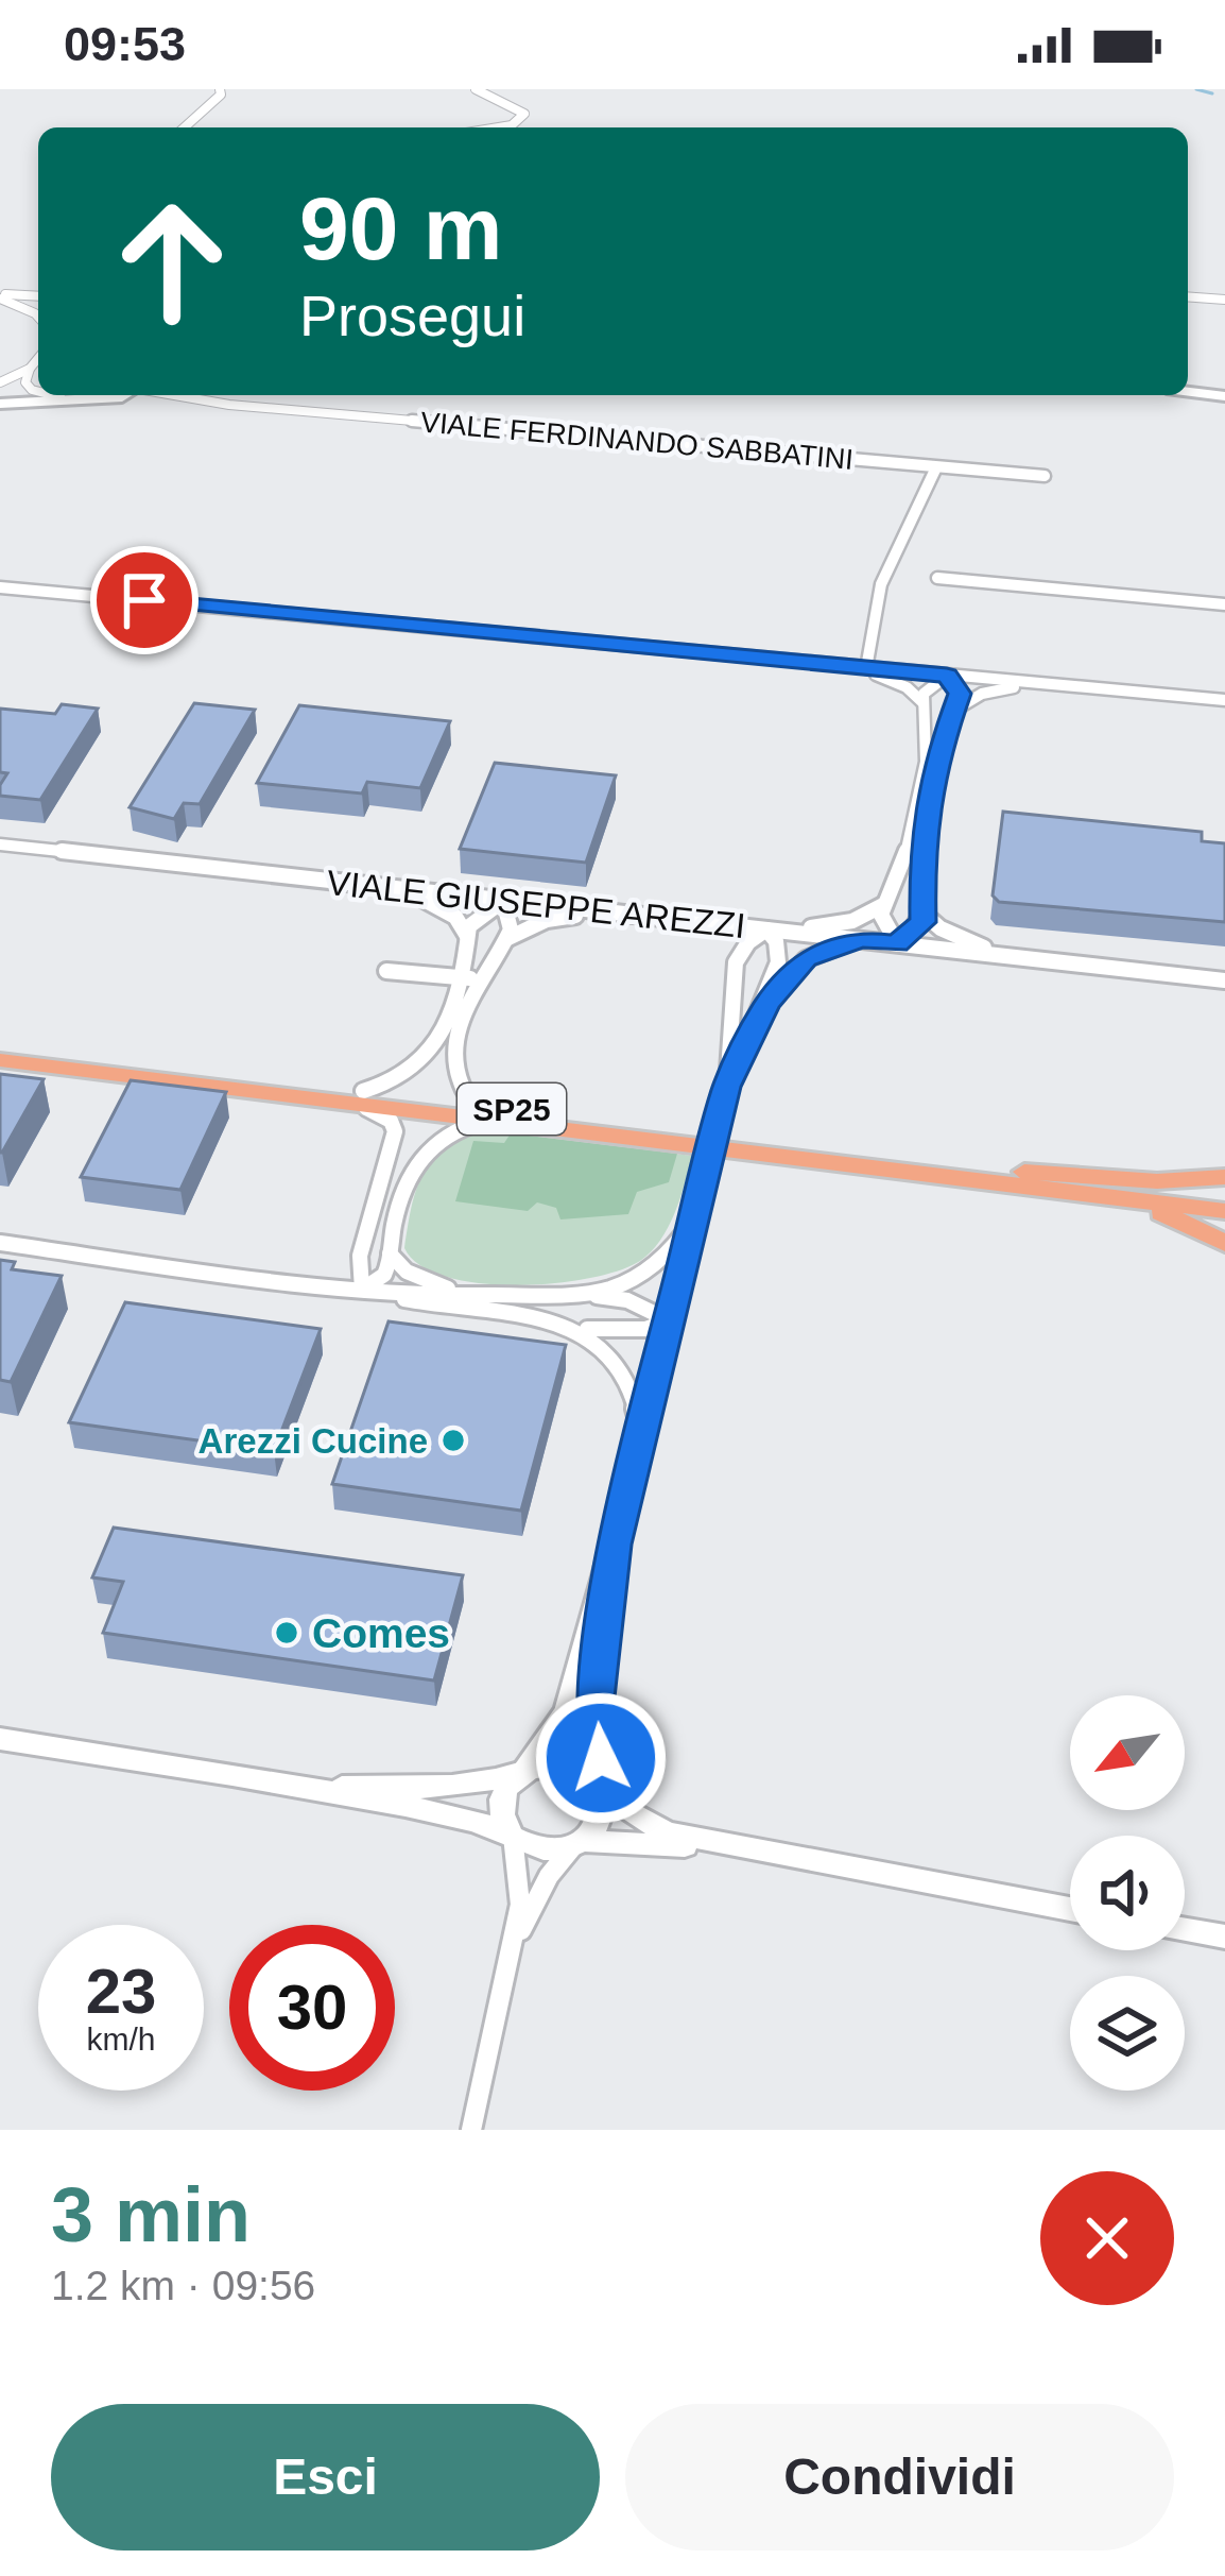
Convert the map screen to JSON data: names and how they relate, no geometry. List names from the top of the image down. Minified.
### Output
{"streets":{"main road":["SP25"],"street":["VIALE FERDINANDO SABBATINI","VIALE GIUSEPPE AREZZI"]},"places":["Arezzi Cucine","Comes"],"north":"bottom left","page":{"status":"09:53","turn":["90 m","Prosegui"],"speed":"23 km/h","limit":"30","heading":["3 min","1.2 km · 09:56"],"buttons":["Esci","Condividi"]}}
